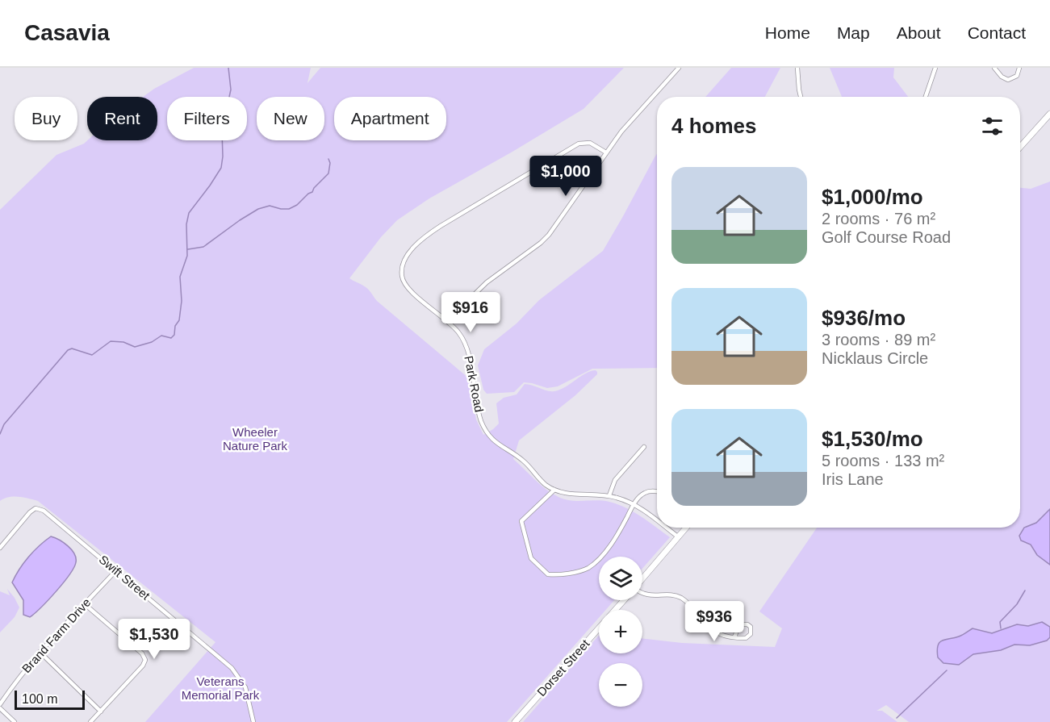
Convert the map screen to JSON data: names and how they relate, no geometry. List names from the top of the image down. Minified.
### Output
{"streets":{"street":["Park Road","Swift Street","Brand Farm Drive","Dorset Street"]},"crossings":[["Swift Street","Brand Farm Drive"]],"parks":["Wheeler Nature Park","Veterans Memorial Park"],"scale_bar":"100 m","page":{"header":"Casavia","nav":["Home","Map","About","Contact"],"chip":["Buy","Rent","Filters","New","Apartment"],"heading":"4 homes","list":[{"name":"$1,000/mo","note":"2 rooms · 76 m² · Golf Course Road"},{"name":"$936/mo","note":"3 rooms · 89 m² · Nicklaus Circle"},{"name":"$1,530/mo","note":"5 rooms · 133 m² · Iris Lane"}],"price":["$1,000","$916","$936","$1,530"],"map_buttons":["+","−"],"scale":"100 m"}}
